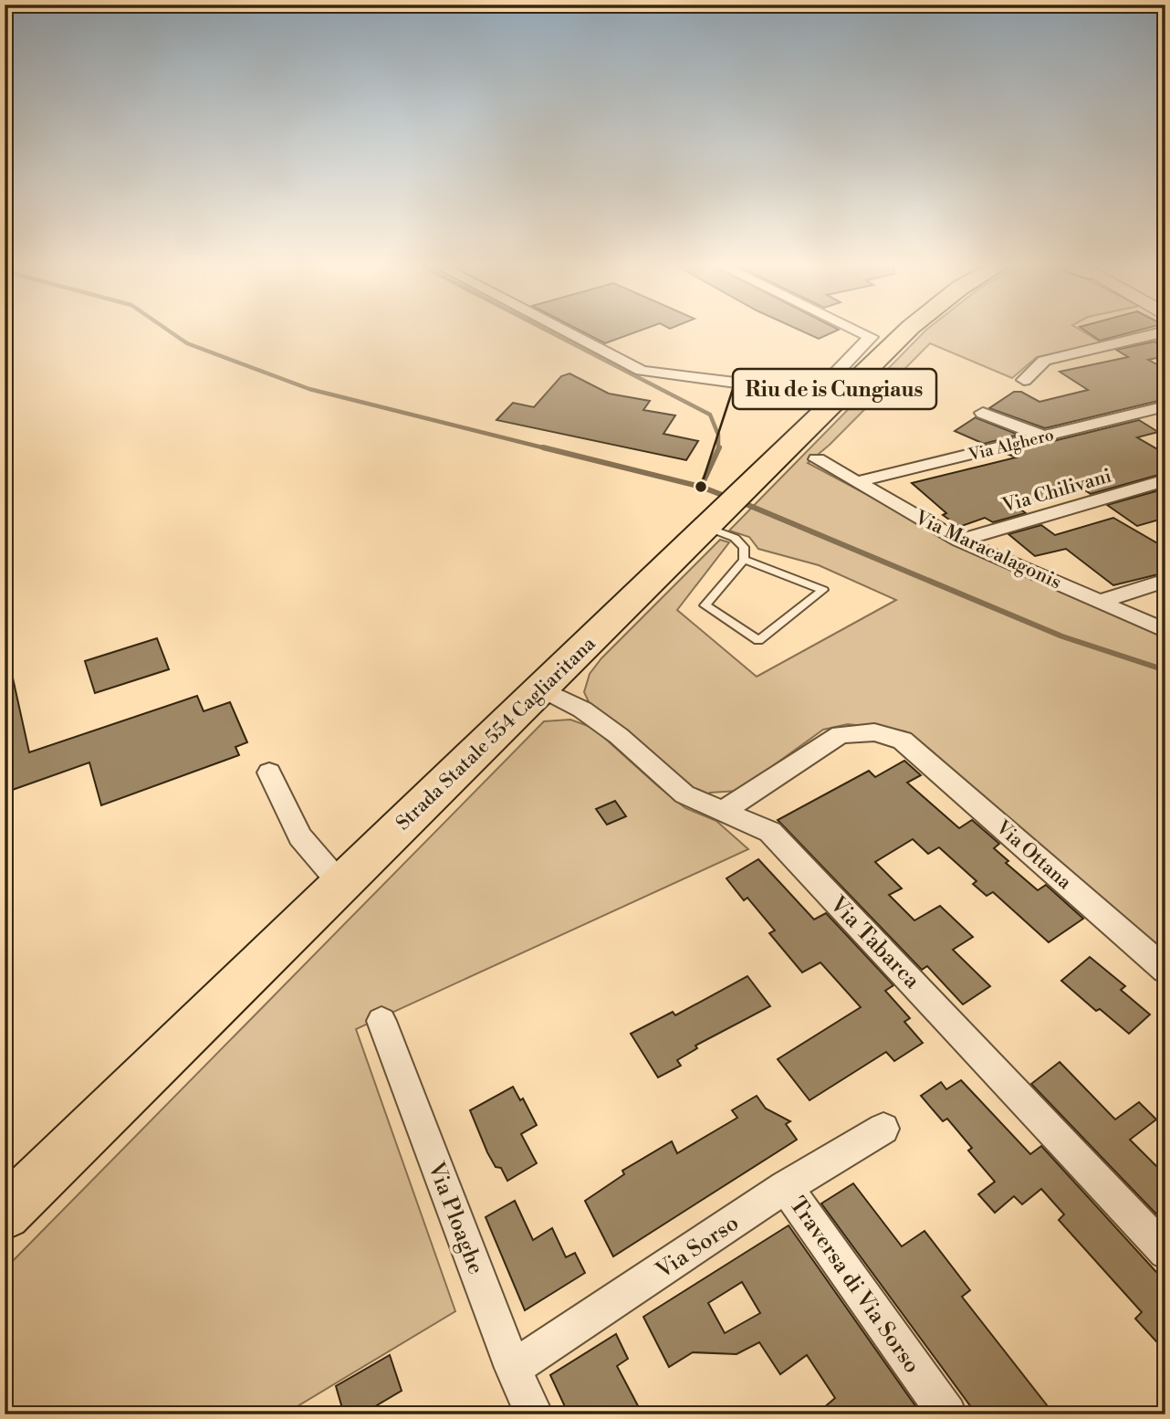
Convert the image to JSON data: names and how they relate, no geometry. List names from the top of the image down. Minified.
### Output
{"streets":{"main road":["Strada Statale 554 Cagliaritana"],"street":["Via Alghero","Via Chilivani","Via Maracalagonis","Via Ottana","Via Tabarca","Via Ploaghe","Via Sorso","Traversa di Via Sorso"]},"crossings":[["Via Alghero","Via Maracalagonis"],["Via Chilivani","Via Maracalagonis"],["Strada Statale 554 Cagliaritana","Via Tabarca"],["Via Ottana","Via Tabarca"],["Via Ploaghe","Via Sorso"],["Via Sorso","Traversa di Via Sorso"]],"places":["Riu de is Cungiaus"]}
